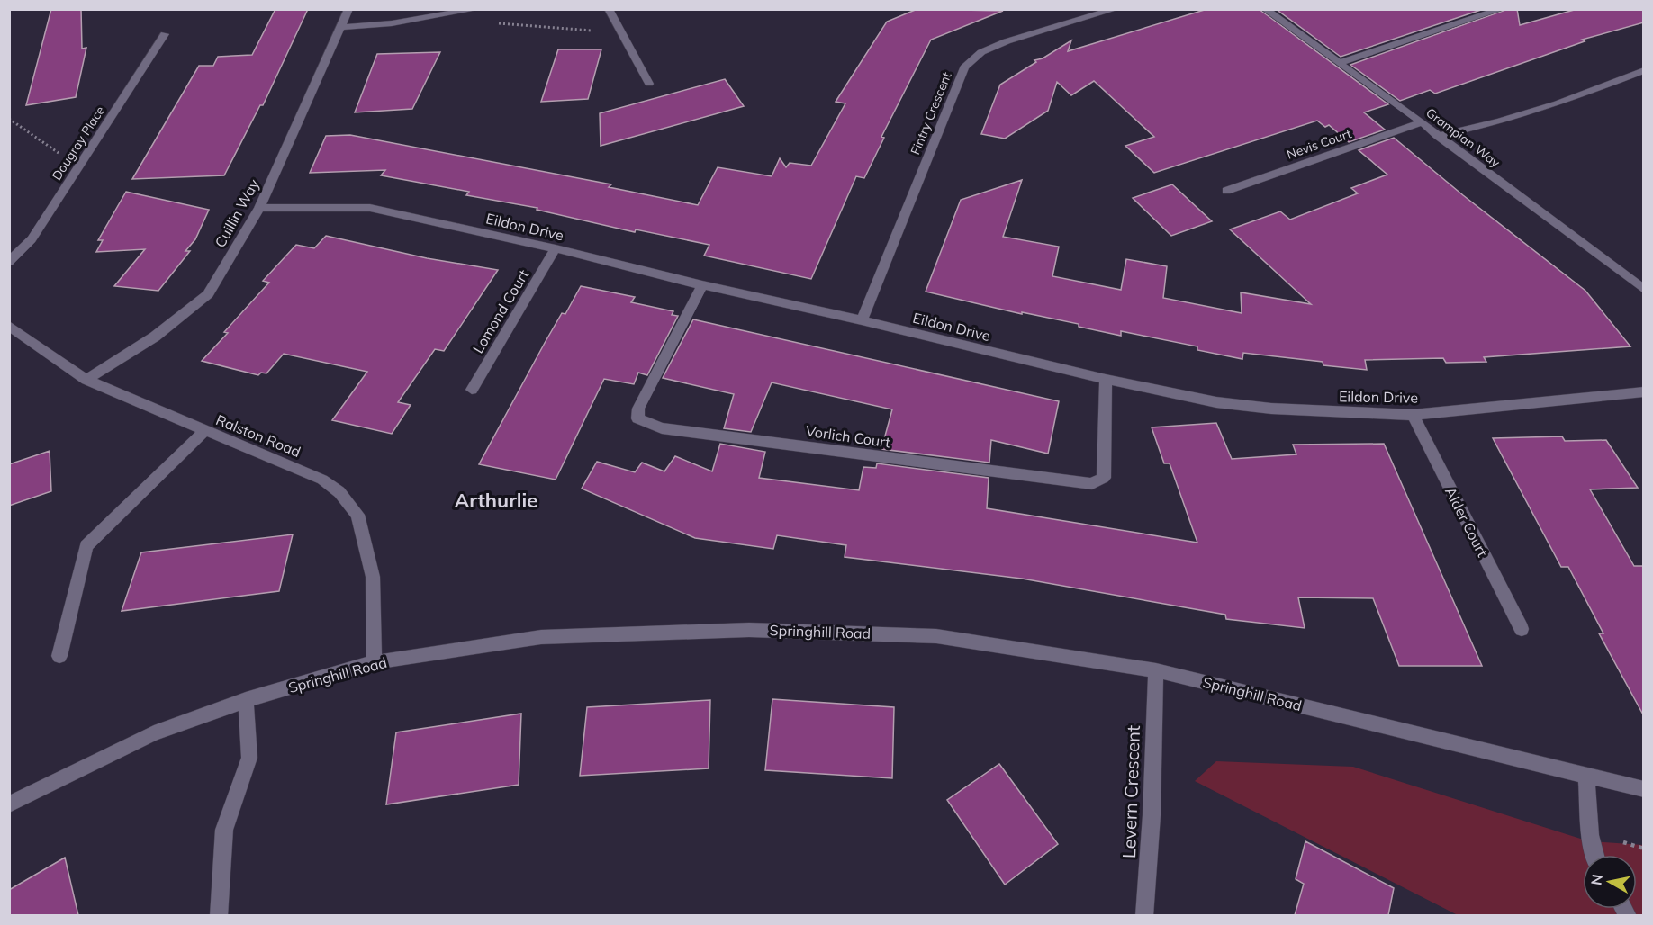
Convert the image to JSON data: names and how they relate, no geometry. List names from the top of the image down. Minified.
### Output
{"streets":{"street":["Fintry Crescent","Grampian Way","Dougray Place","Nevis Court","Cuillin Way","Eildon Drive","Lomond Court","Ralston Road","Vorlich Court","Alder Court","Springhill Road","Levern Crescent"]},"crossings":[["Fintry Crescent","Eildon Drive"],["Grampian Way","Nevis Court"],["Cuillin Way","Eildon Drive"],["Cuillin Way","Ralston Road"],["Eildon Drive","Lomond Court"],["Eildon Drive","Vorlich Court"],["Eildon Drive","Alder Court"],["Ralston Road","Springhill Road"],["Springhill Road","Levern Crescent"]],"districts":["Arthurlie"],"north":"left"}
